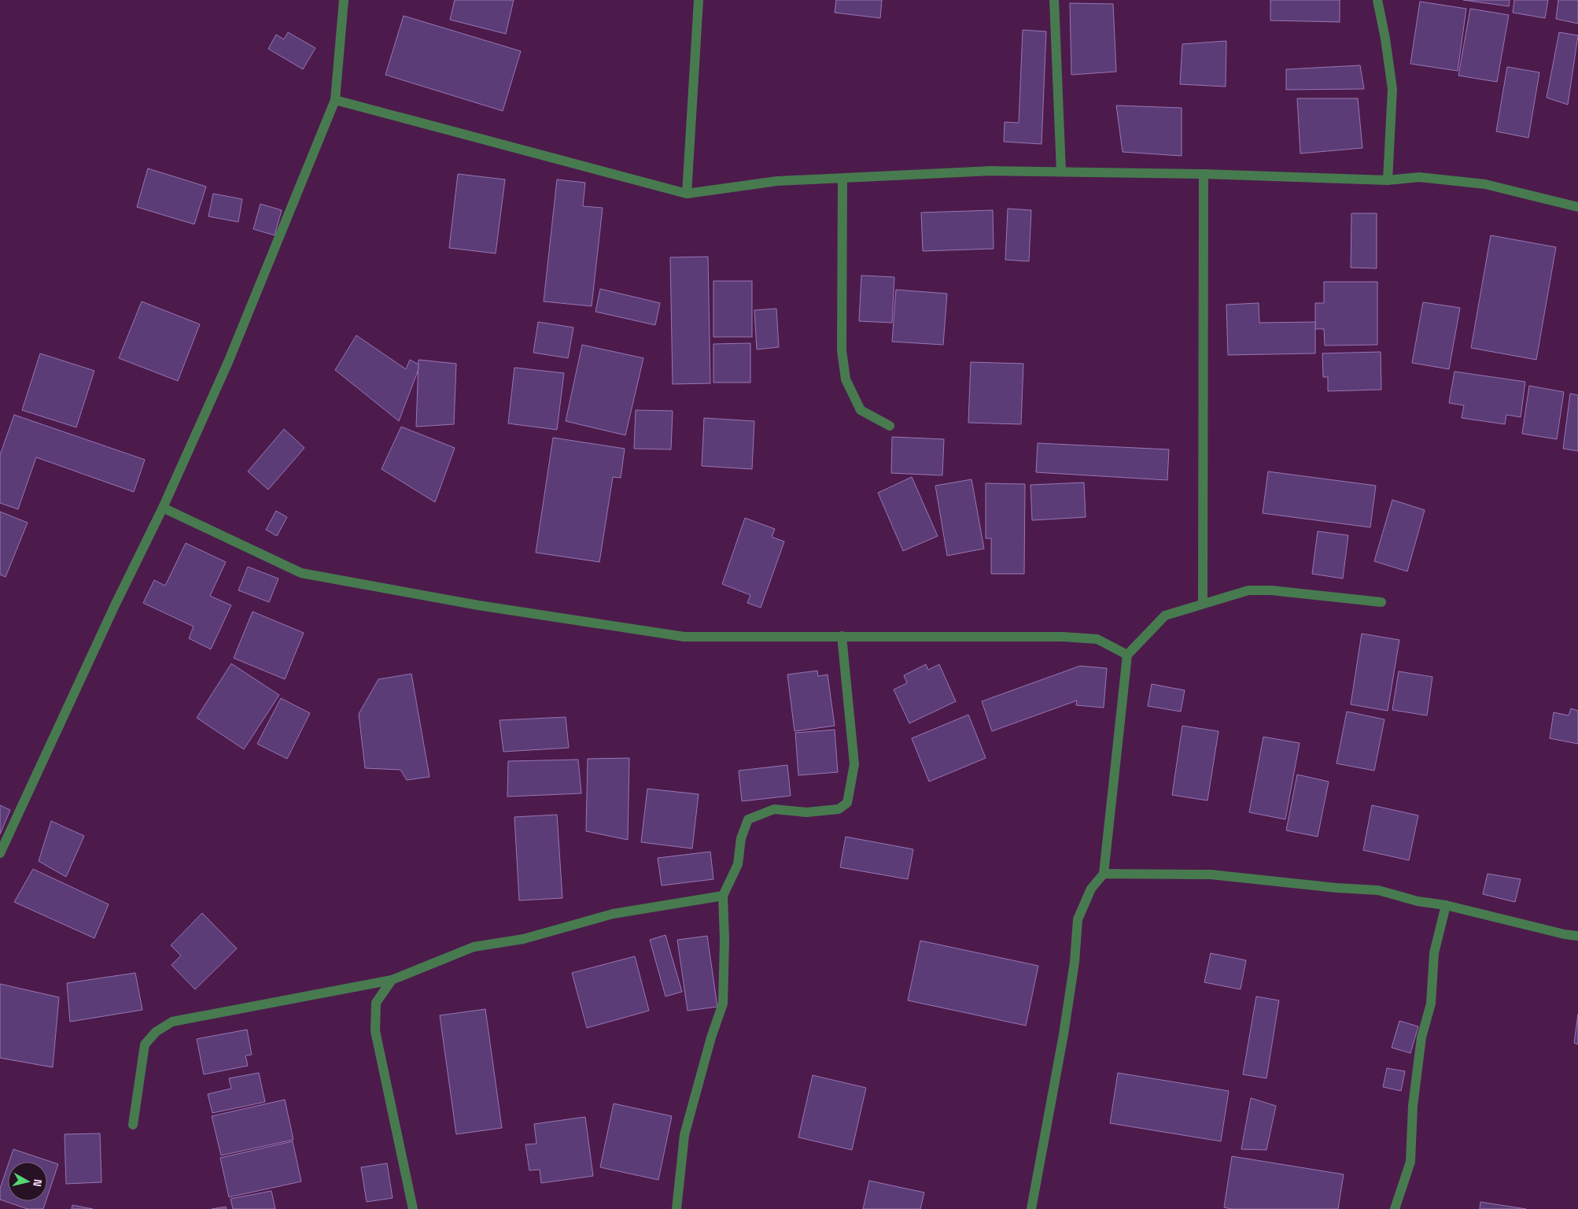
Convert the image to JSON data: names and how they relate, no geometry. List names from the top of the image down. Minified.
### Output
{"north":"right"}
